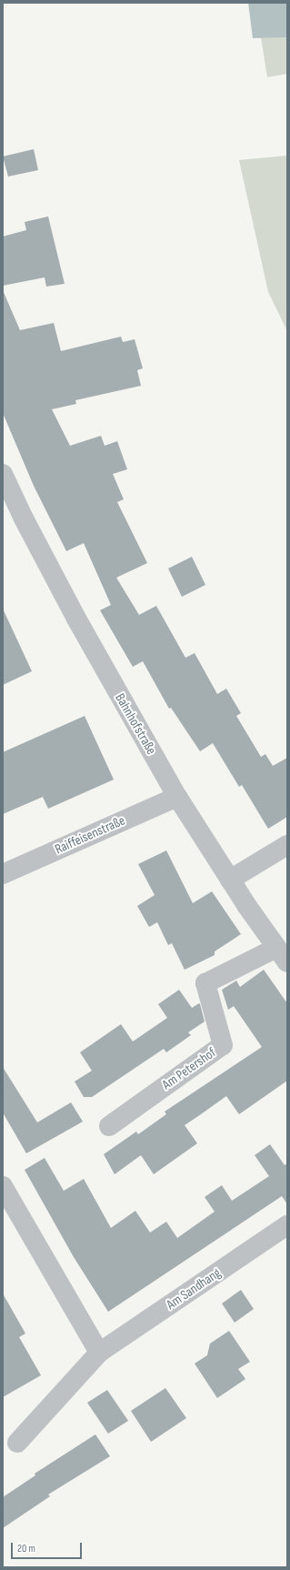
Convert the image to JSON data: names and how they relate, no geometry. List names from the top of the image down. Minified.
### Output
{"streets":{"street":["Bahnhofstraße","Raiffeisenstraße","Am Petershof","Am Sandhang"]},"crossings":[["Bahnhofstraße","Raiffeisenstraße"],["Bahnhofstraße","Am Petershof"]],"scale_bar":"20 m"}
